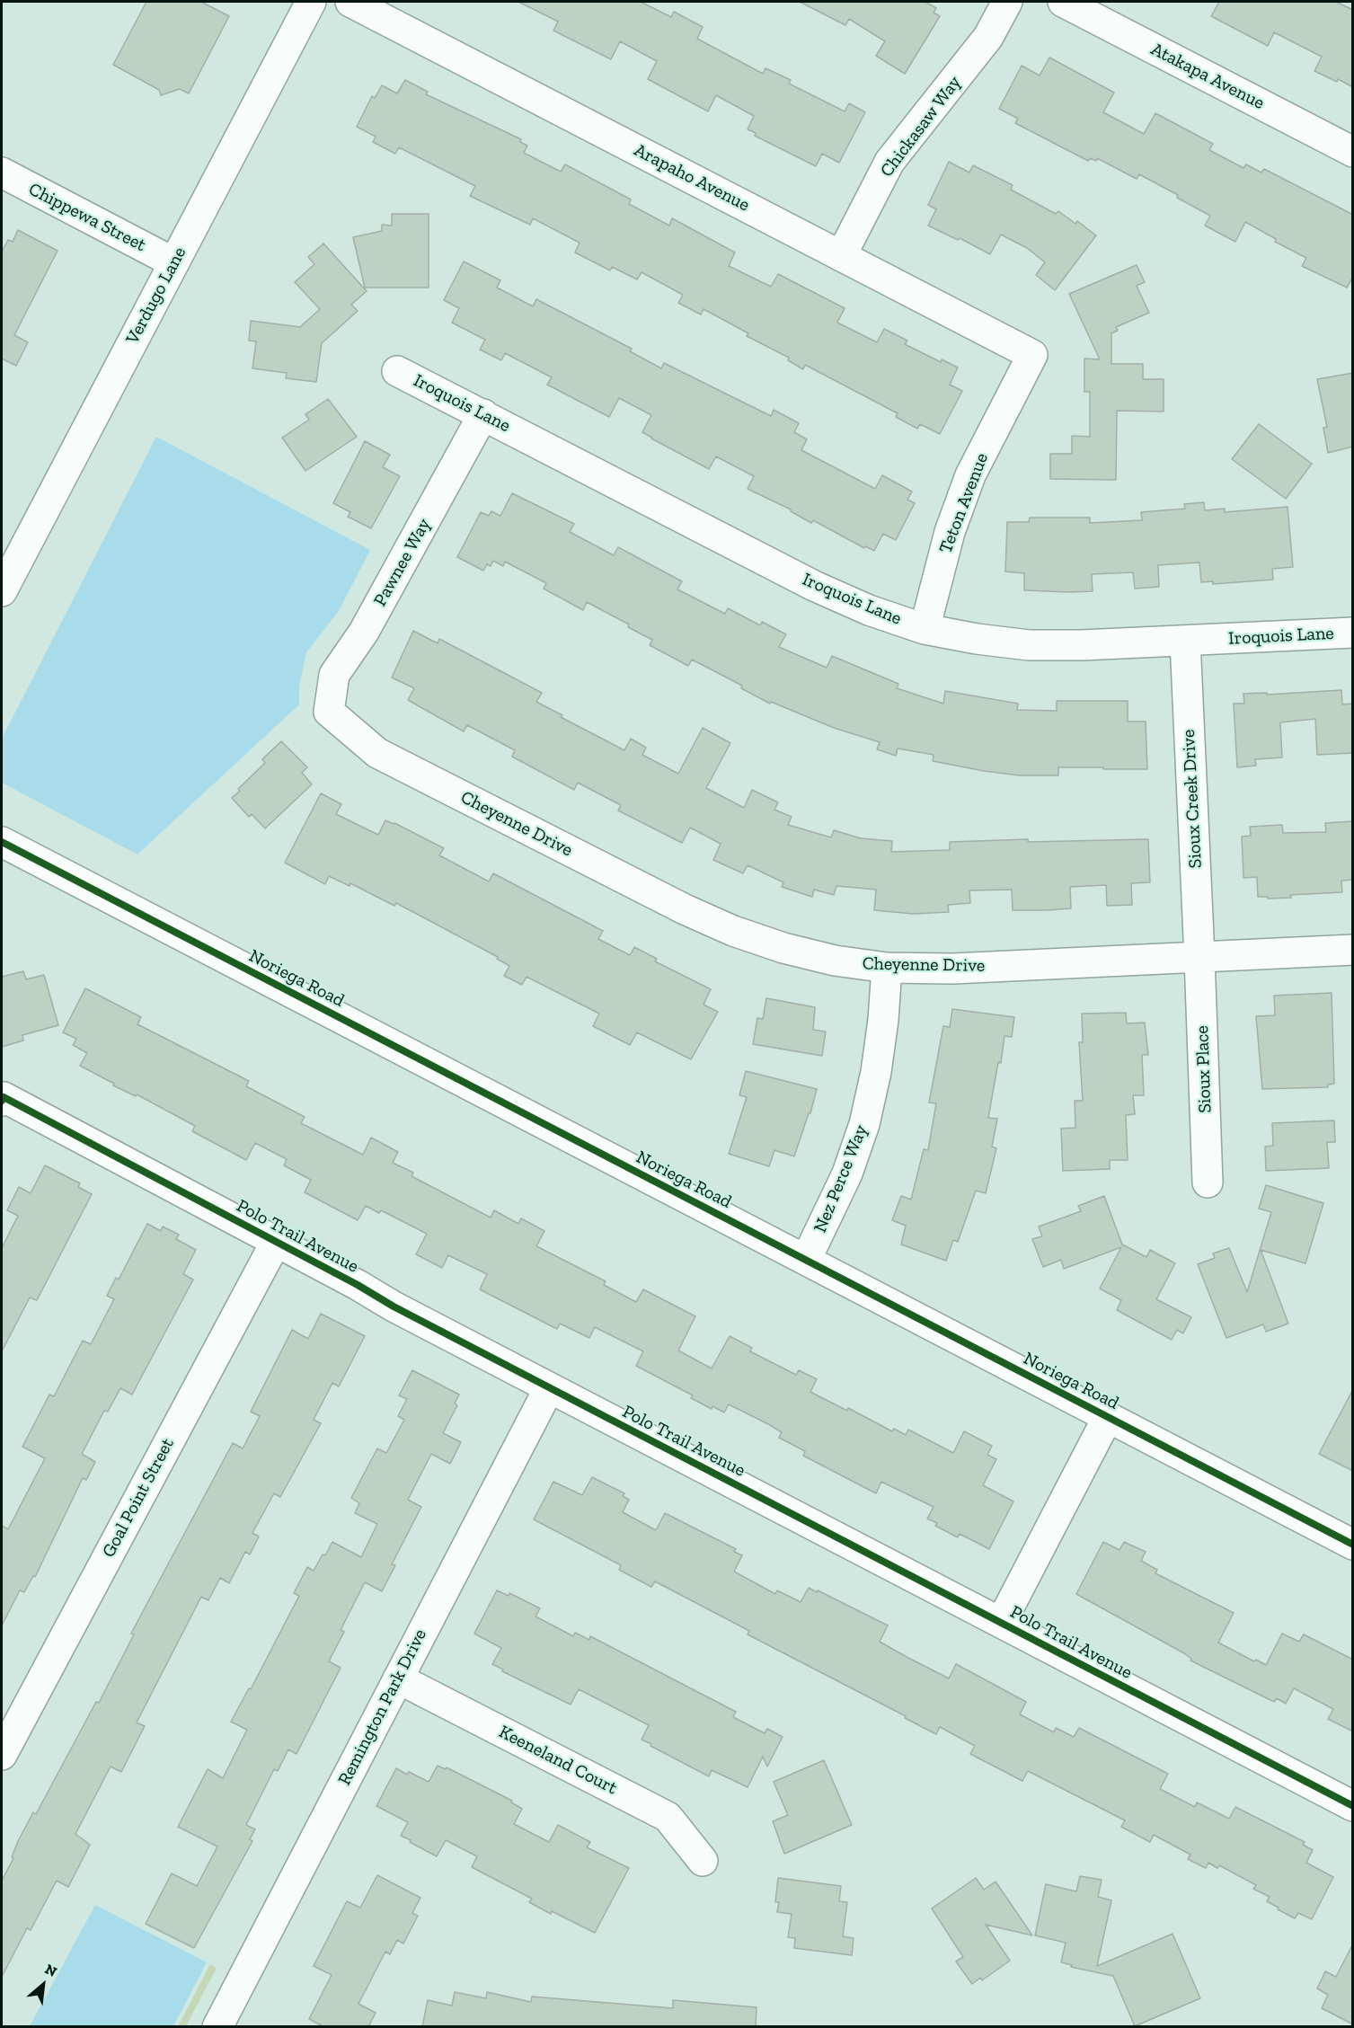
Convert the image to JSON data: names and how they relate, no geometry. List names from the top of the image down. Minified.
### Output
{"streets":{"street":["Atakapa Avenue","Chickasaw Way","Arapaho Avenue","Chippewa Street","Verdugo Lane","Iroquois Lane","Teton Avenue","Pawnee Way","Sioux Creek Drive","Cheyenne Drive","Noriega Road","Sioux Place","Nez Perce Way","Polo Trail Avenue","Goal Point Street","Remington Park Drive","Keeneland Court"]},"crossings":[["Chickasaw Way","Arapaho Avenue"],["Arapaho Avenue","Teton Avenue"],["Chippewa Street","Verdugo Lane"],["Iroquois Lane","Teton Avenue"],["Iroquois Lane","Pawnee Way"],["Iroquois Lane","Sioux Creek Drive"],["Pawnee Way","Cheyenne Drive"],["Sioux Creek Drive","Cheyenne Drive"],["Sioux Creek Drive","Sioux Place"],["Cheyenne Drive","Sioux Place"],["Cheyenne Drive","Nez Perce Way"],["Noriega Road","Nez Perce Way"],["Polo Trail Avenue","Goal Point Street"],["Polo Trail Avenue","Remington Park Drive"],["Remington Park Drive","Keeneland Court"]],"north":"top right"}
